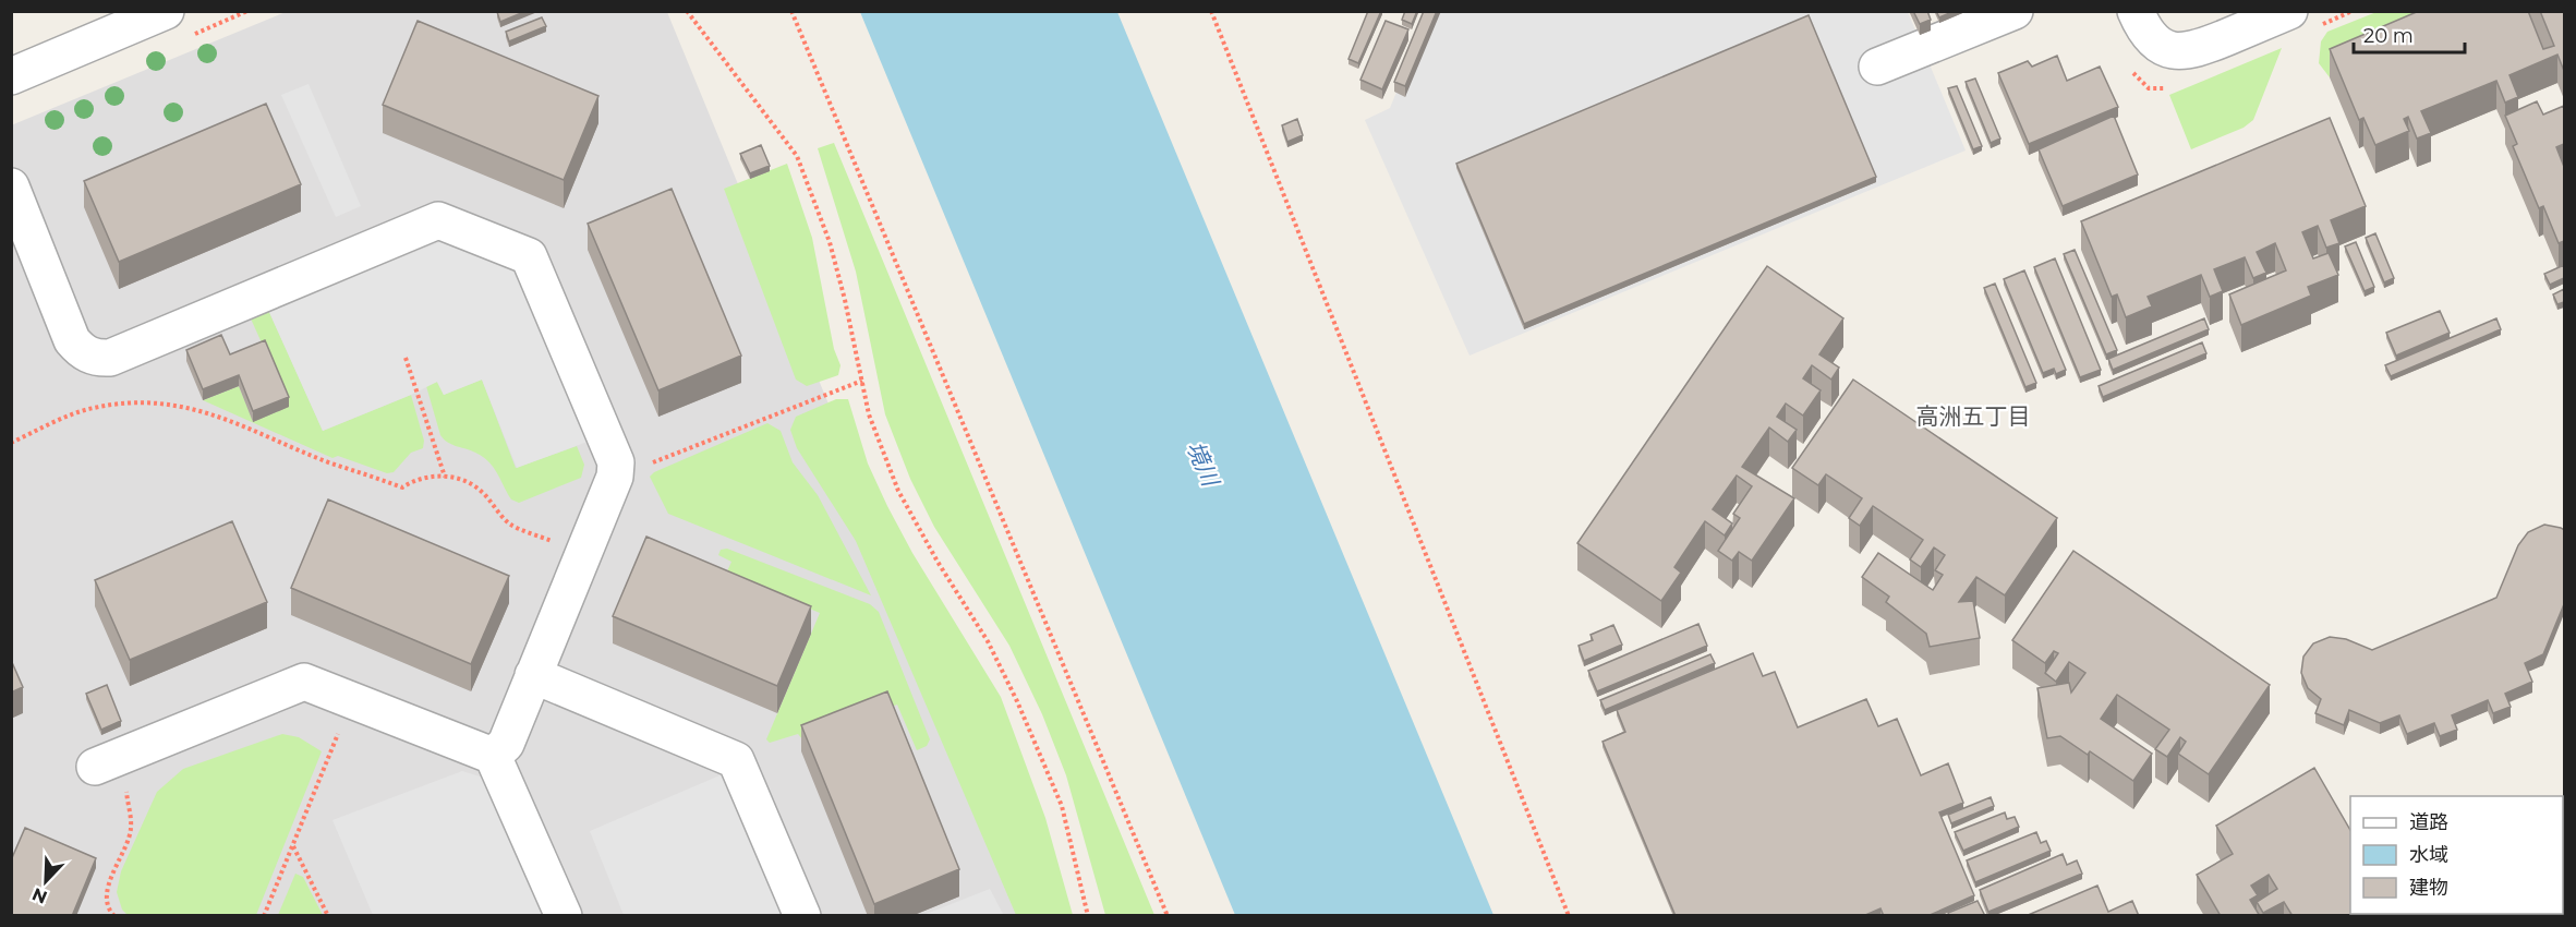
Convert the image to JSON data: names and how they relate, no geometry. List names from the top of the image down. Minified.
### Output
{"districts":["高洲五丁目"],"water":["境川"],"legend":["道路","水域","建物"],"scale_bar":"20 m","north":"bottom left"}
